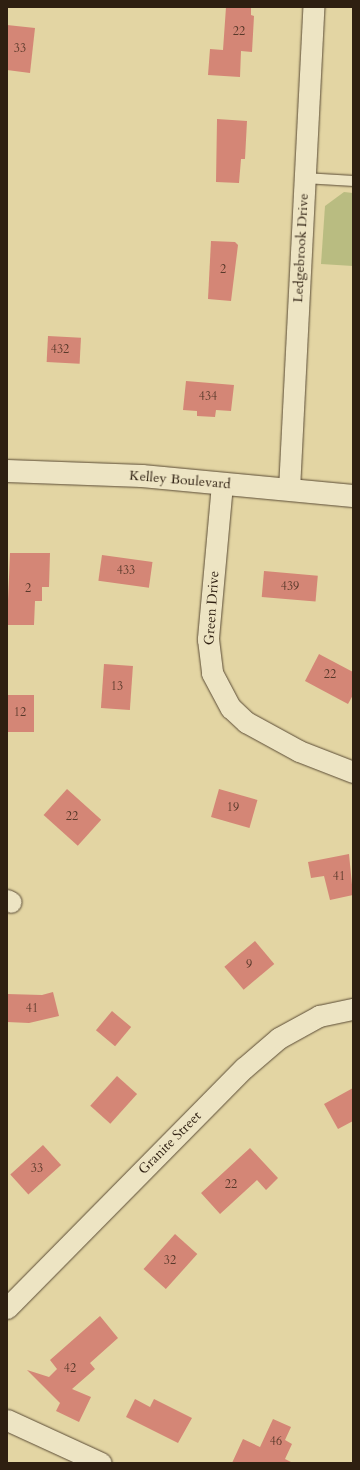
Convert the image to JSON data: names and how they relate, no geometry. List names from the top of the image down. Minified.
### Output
{"streets":{"main road":["Kelley Boulevard"],"street":["Ledgebrook Drive","Green Drive","Granite Street"]},"crossings":[["Ledgebrook Drive","Kelley Boulevard"],["Kelley Boulevard","Green Drive"]],"house_numbers":["22","33","2","432","434","433","439","2","22","13","12","19","22","41","9","41","33","22","32","42","46"]}
